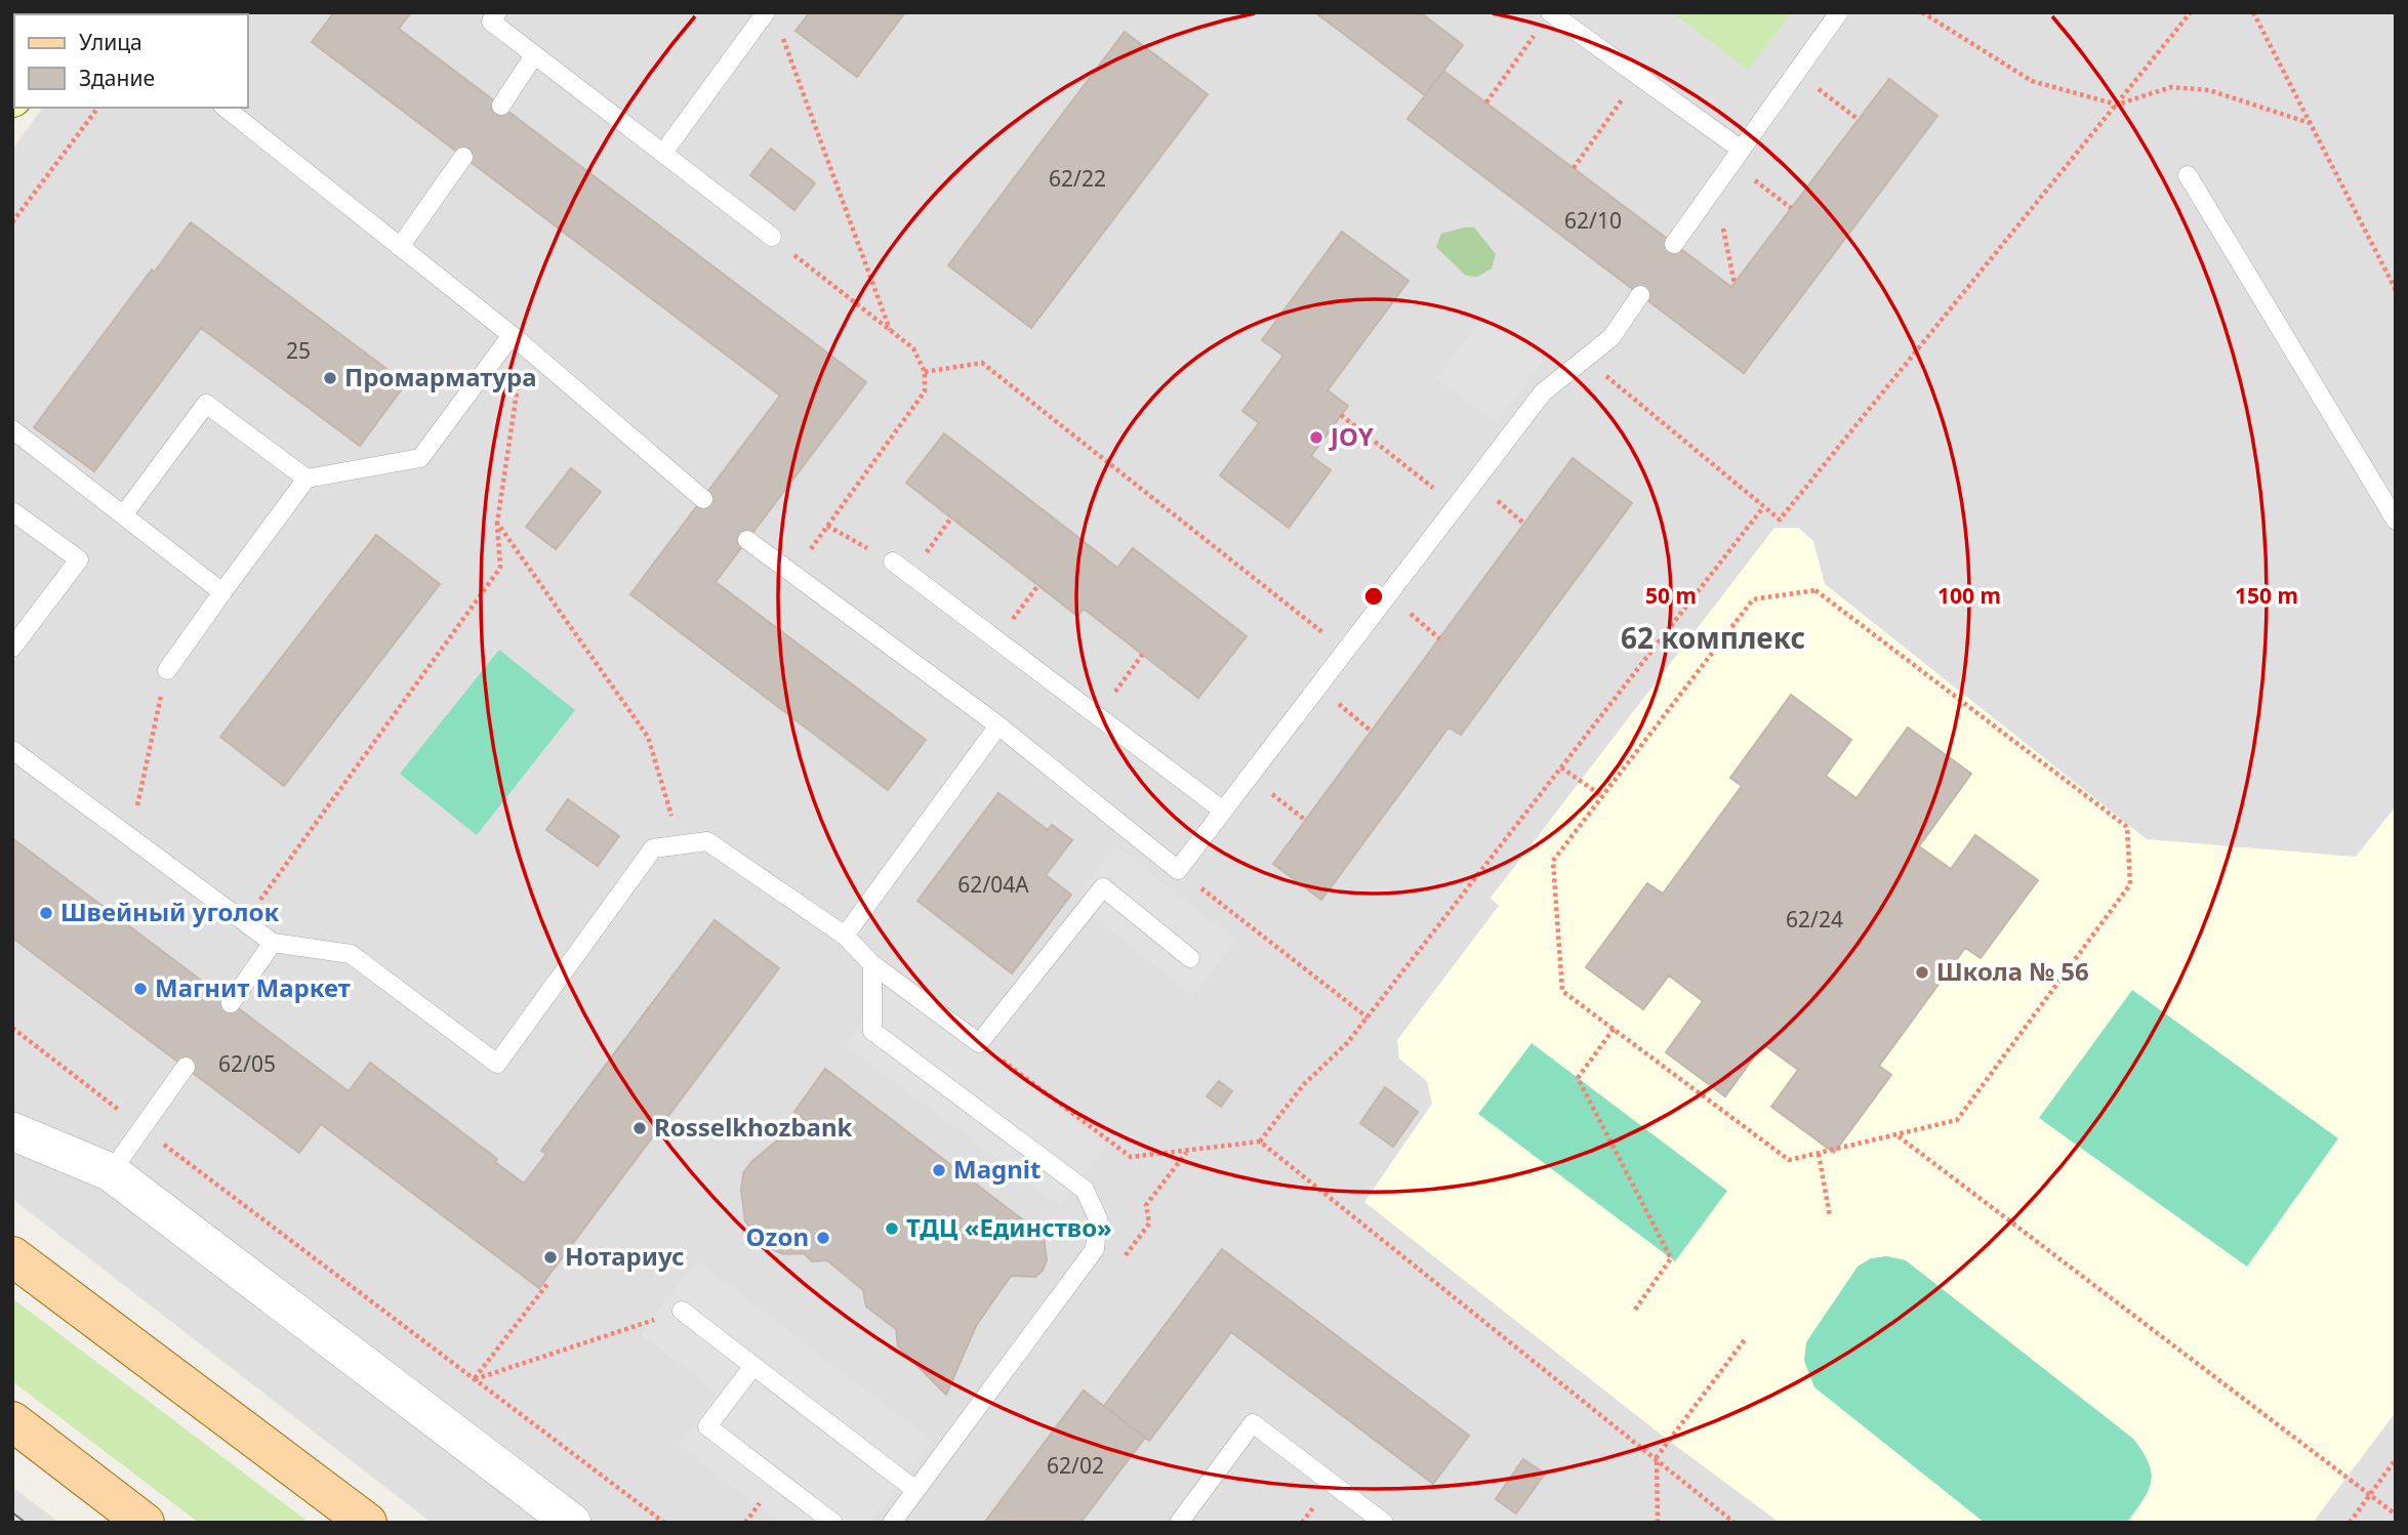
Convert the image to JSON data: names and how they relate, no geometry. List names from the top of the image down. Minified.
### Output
{"districts":["62 комплекс"],"places":["Промарматура","JOY","Швейный уголок","Школа № 56","Магнит Маркет","Rosselkhozbank","Magnit","ТДЦ «Единство»","Ozon","Нотариус"],"house_numbers":["62/22","62/10","25","62/04А","62/24","62/05","62/02"],"legend":["Улица","Здание"],"rings":["50 m","100 m","150 m"]}
